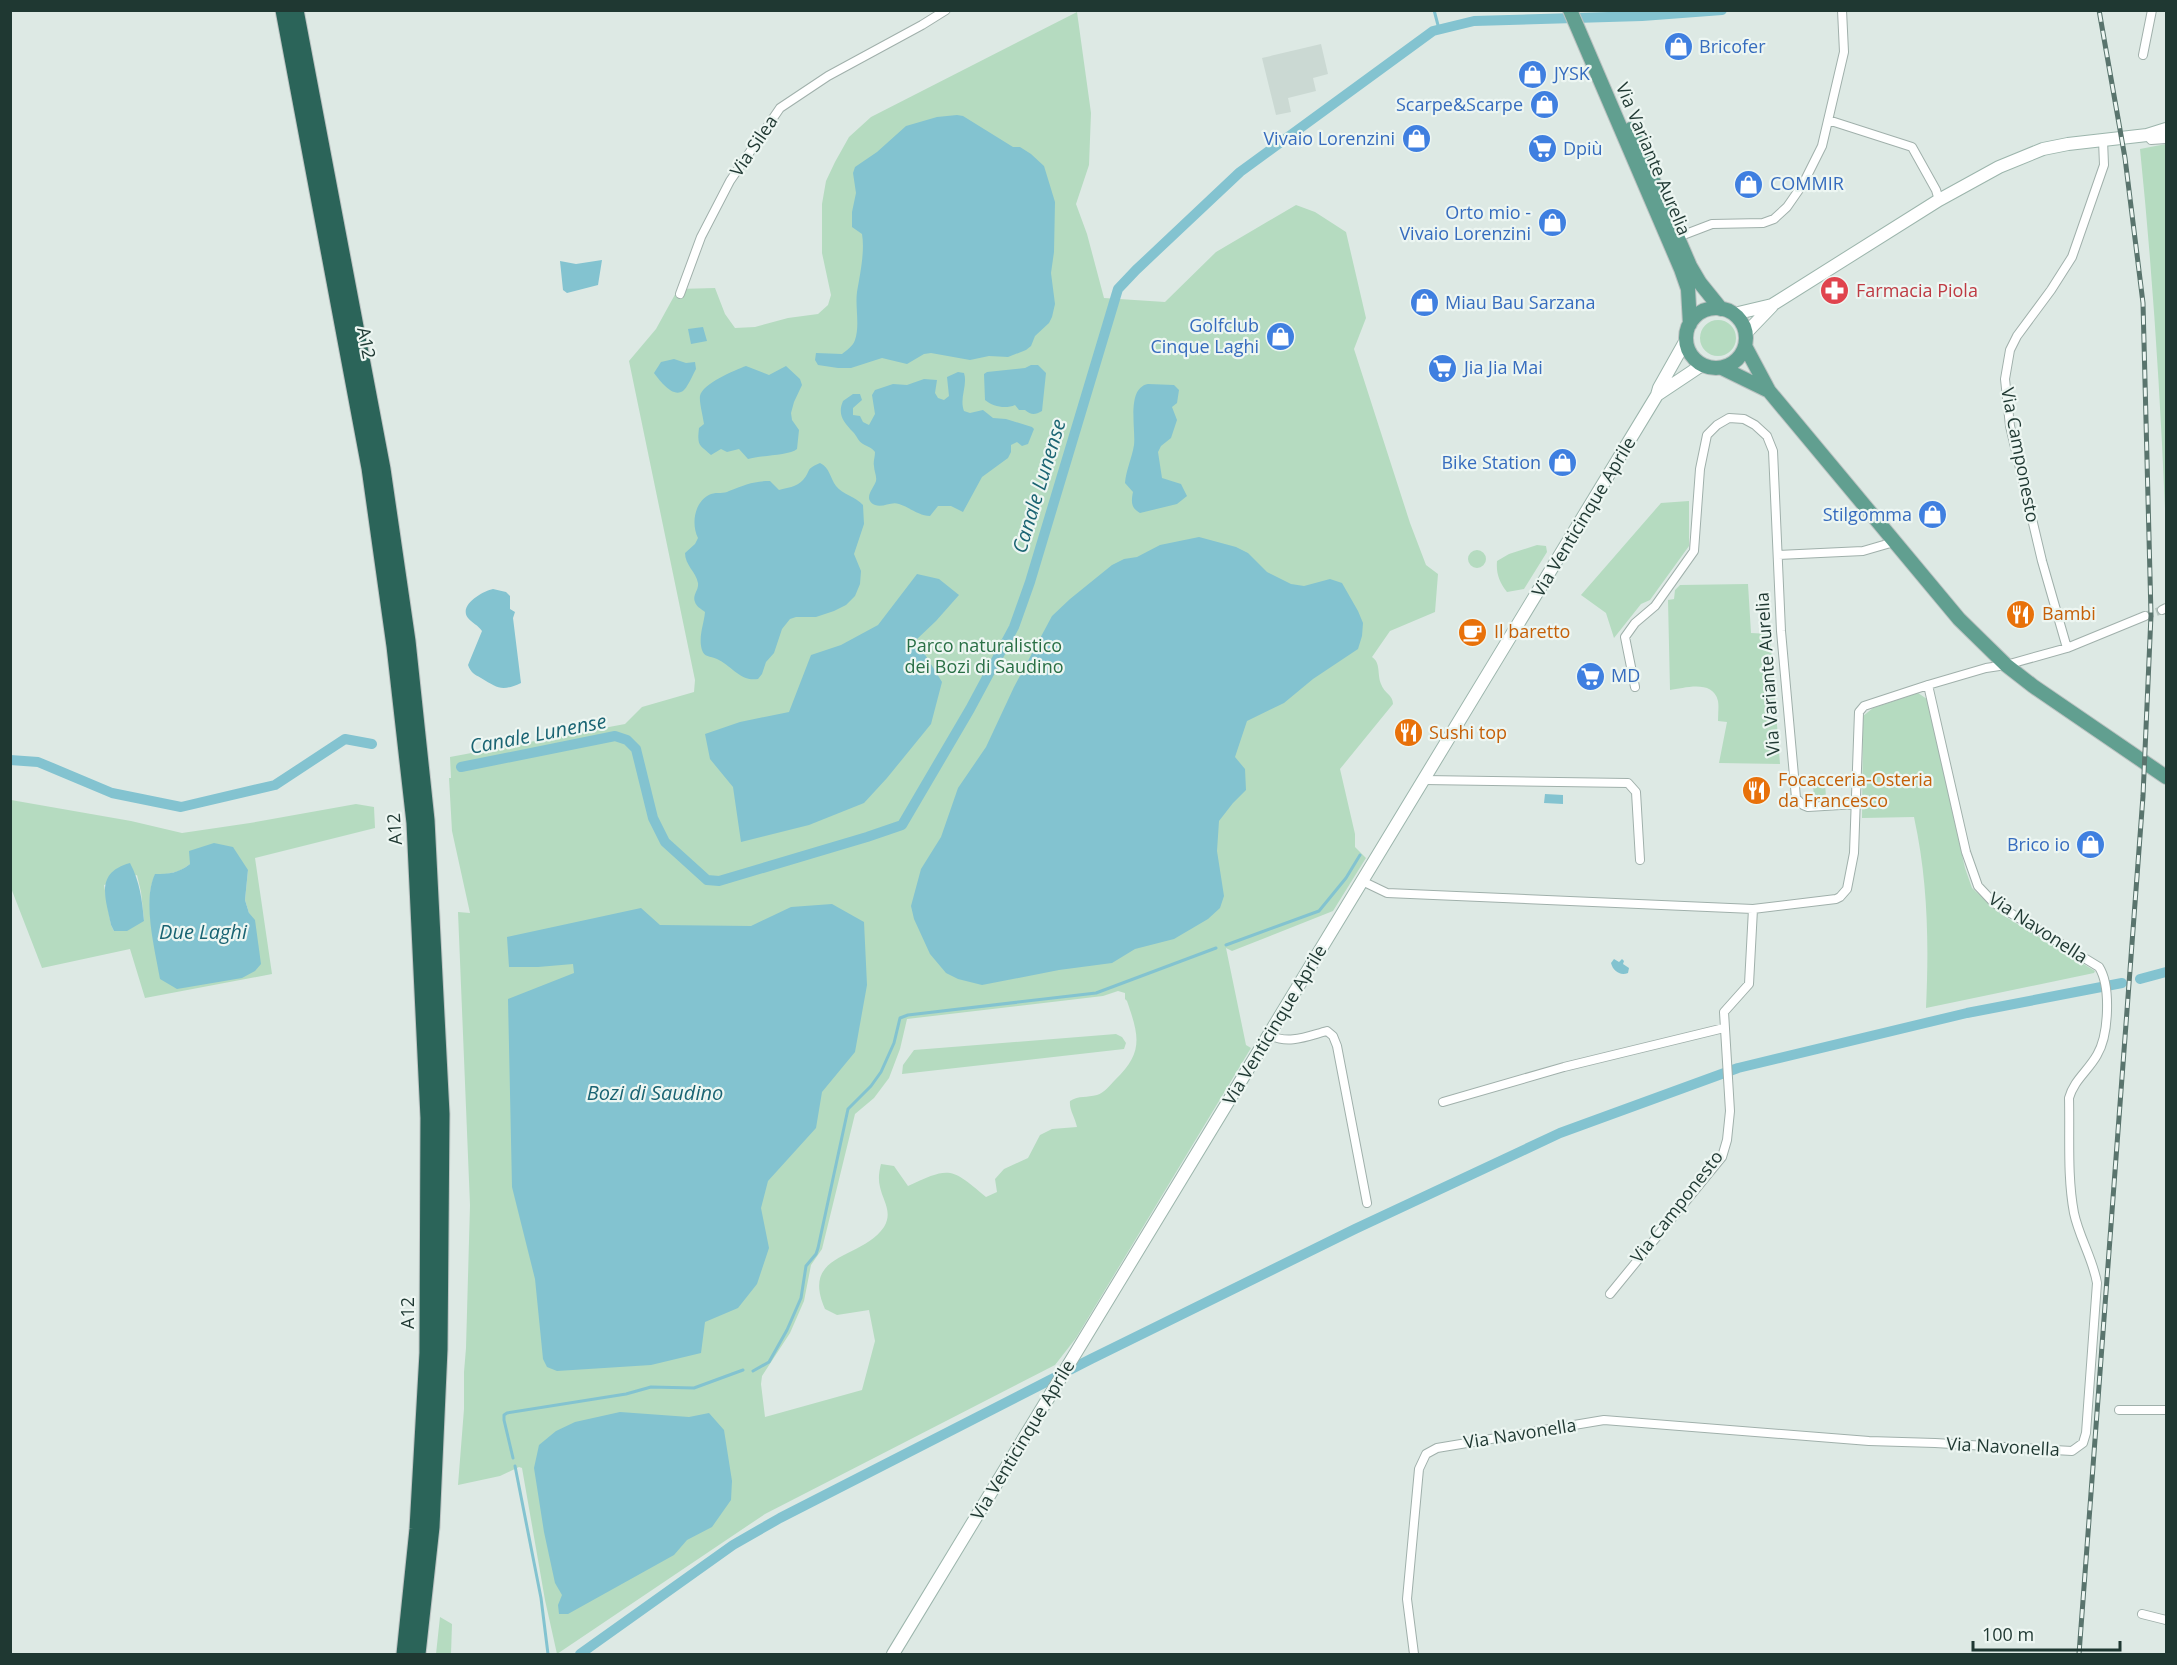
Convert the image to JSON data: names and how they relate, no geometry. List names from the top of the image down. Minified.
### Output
{"streets":{"highway":["A12"],"main road":["Via Variante Aurelia","Via Venticinque Aprile"],"street":["Via Silea","Via Camponesto","Via Navonella"]},"crossings":[["Via Variante Aurelia","Via Venticinque Aprile"]],"water":["Canale Lunense","Due Laghi","Bozi di Saudino"],"parks":["Parco naturalistico dei Bozi di Saudino"],"places":{"shop":["Bricofer","JYSK","Scarpe&Scarpe","Vivaio Lorenzini","COMMIR","Orto mio - Vivaio Lorenzini","Miau Bau Sarzana","Golfclub Cinque Laghi","Bike Station","Stilgomma","Brico io"],"supermarket":["Dpiù","Jia Jia Mai","MD"],"pharmacy":["Farmacia Piola"],"restaurant":["Bambi","Sushi top","Focacceria-Osteria da Francesco"],"cafe":["Il baretto"]},"scale_bar":"100 m"}
